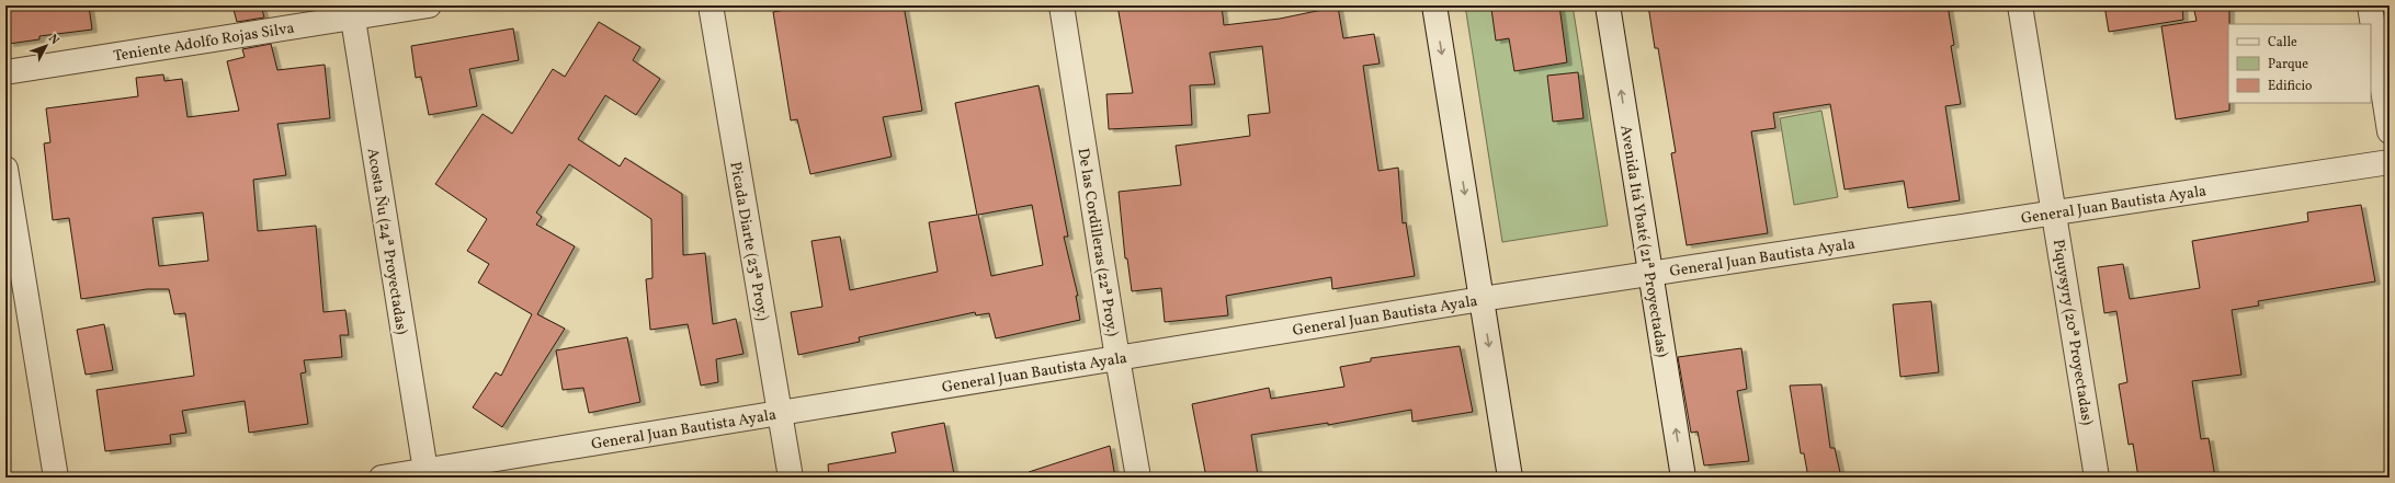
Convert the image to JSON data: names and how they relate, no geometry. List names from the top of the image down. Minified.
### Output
{"streets":{"street":["Teniente Adolfo Rojas Silva","General Juan Bautista Ayala","Acosta Ñu (24ª Proyectadas)","Picada Diarte (23ª Proy.)","Avenida Itá Ybaté (21ª Proyectadas)","De las Cordilleras (22ª Proy.)","Piquysyry (20ª Proyectadas)"]},"crossings":[["Teniente Adolfo Rojas Silva","Acosta Ñu (24ª Proyectadas)"],["General Juan Bautista Ayala","Acosta Ñu (24ª Proyectadas)"],["General Juan Bautista Ayala","Picada Diarte (23ª Proy.)"],["General Juan Bautista Ayala","Avenida Itá Ybaté (21ª Proyectadas)"],["General Juan Bautista Ayala","De las Cordilleras (22ª Proy.)"],["General Juan Bautista Ayala","Piquysyry (20ª Proyectadas)"]],"legend":["Calle","Parque","Edificio"],"north":"top right"}
